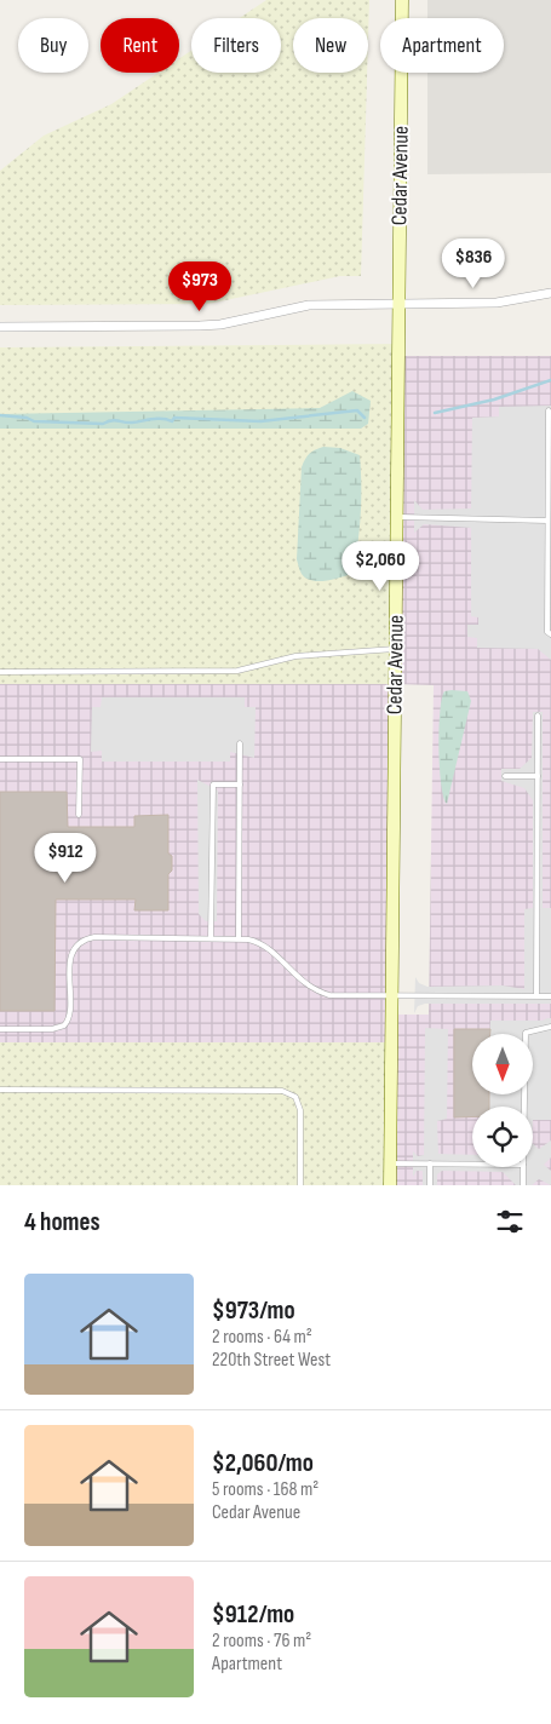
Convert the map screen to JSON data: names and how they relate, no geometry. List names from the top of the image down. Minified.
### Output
{"streets":{"main road":["Cedar Avenue"]},"north":"bottom","page":{"chip":["Buy","Rent","Filters","New","Apartment"],"price":["$836","$973","$2,060","$912"],"heading":"4 homes","list":[{"name":"$973/mo","note":"2 rooms · 64 m² · 220th Street West"},{"name":"$2,060/mo","note":"5 rooms · 168 m² · Cedar Avenue"},{"name":"$912/mo","note":"2 rooms · 76 m² · Apartment"}]}}
